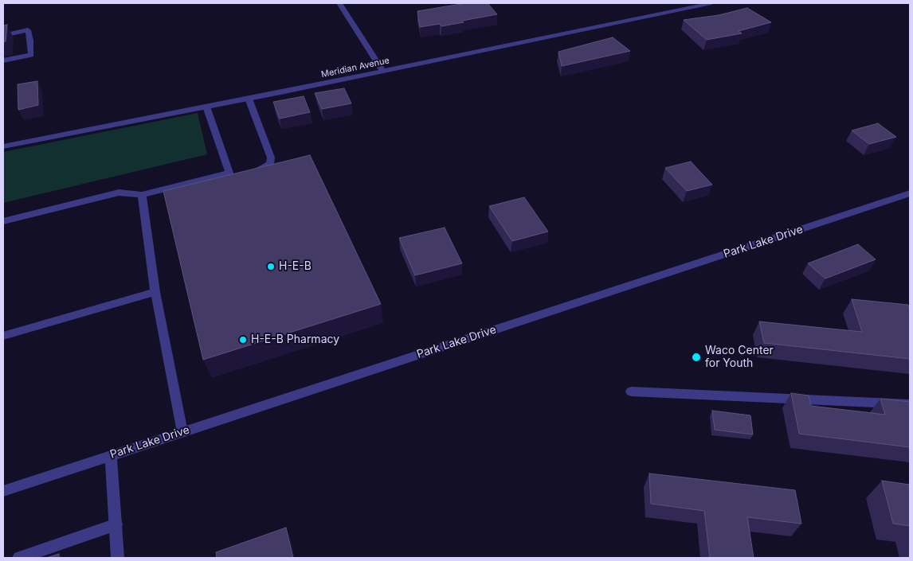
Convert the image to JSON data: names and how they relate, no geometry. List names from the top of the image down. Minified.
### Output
{"streets":{"street":["Meridian Avenue","Park Lake Drive"]},"places":["H-E-B","H-E-B Pharmacy","Waco Center for Youth"]}
